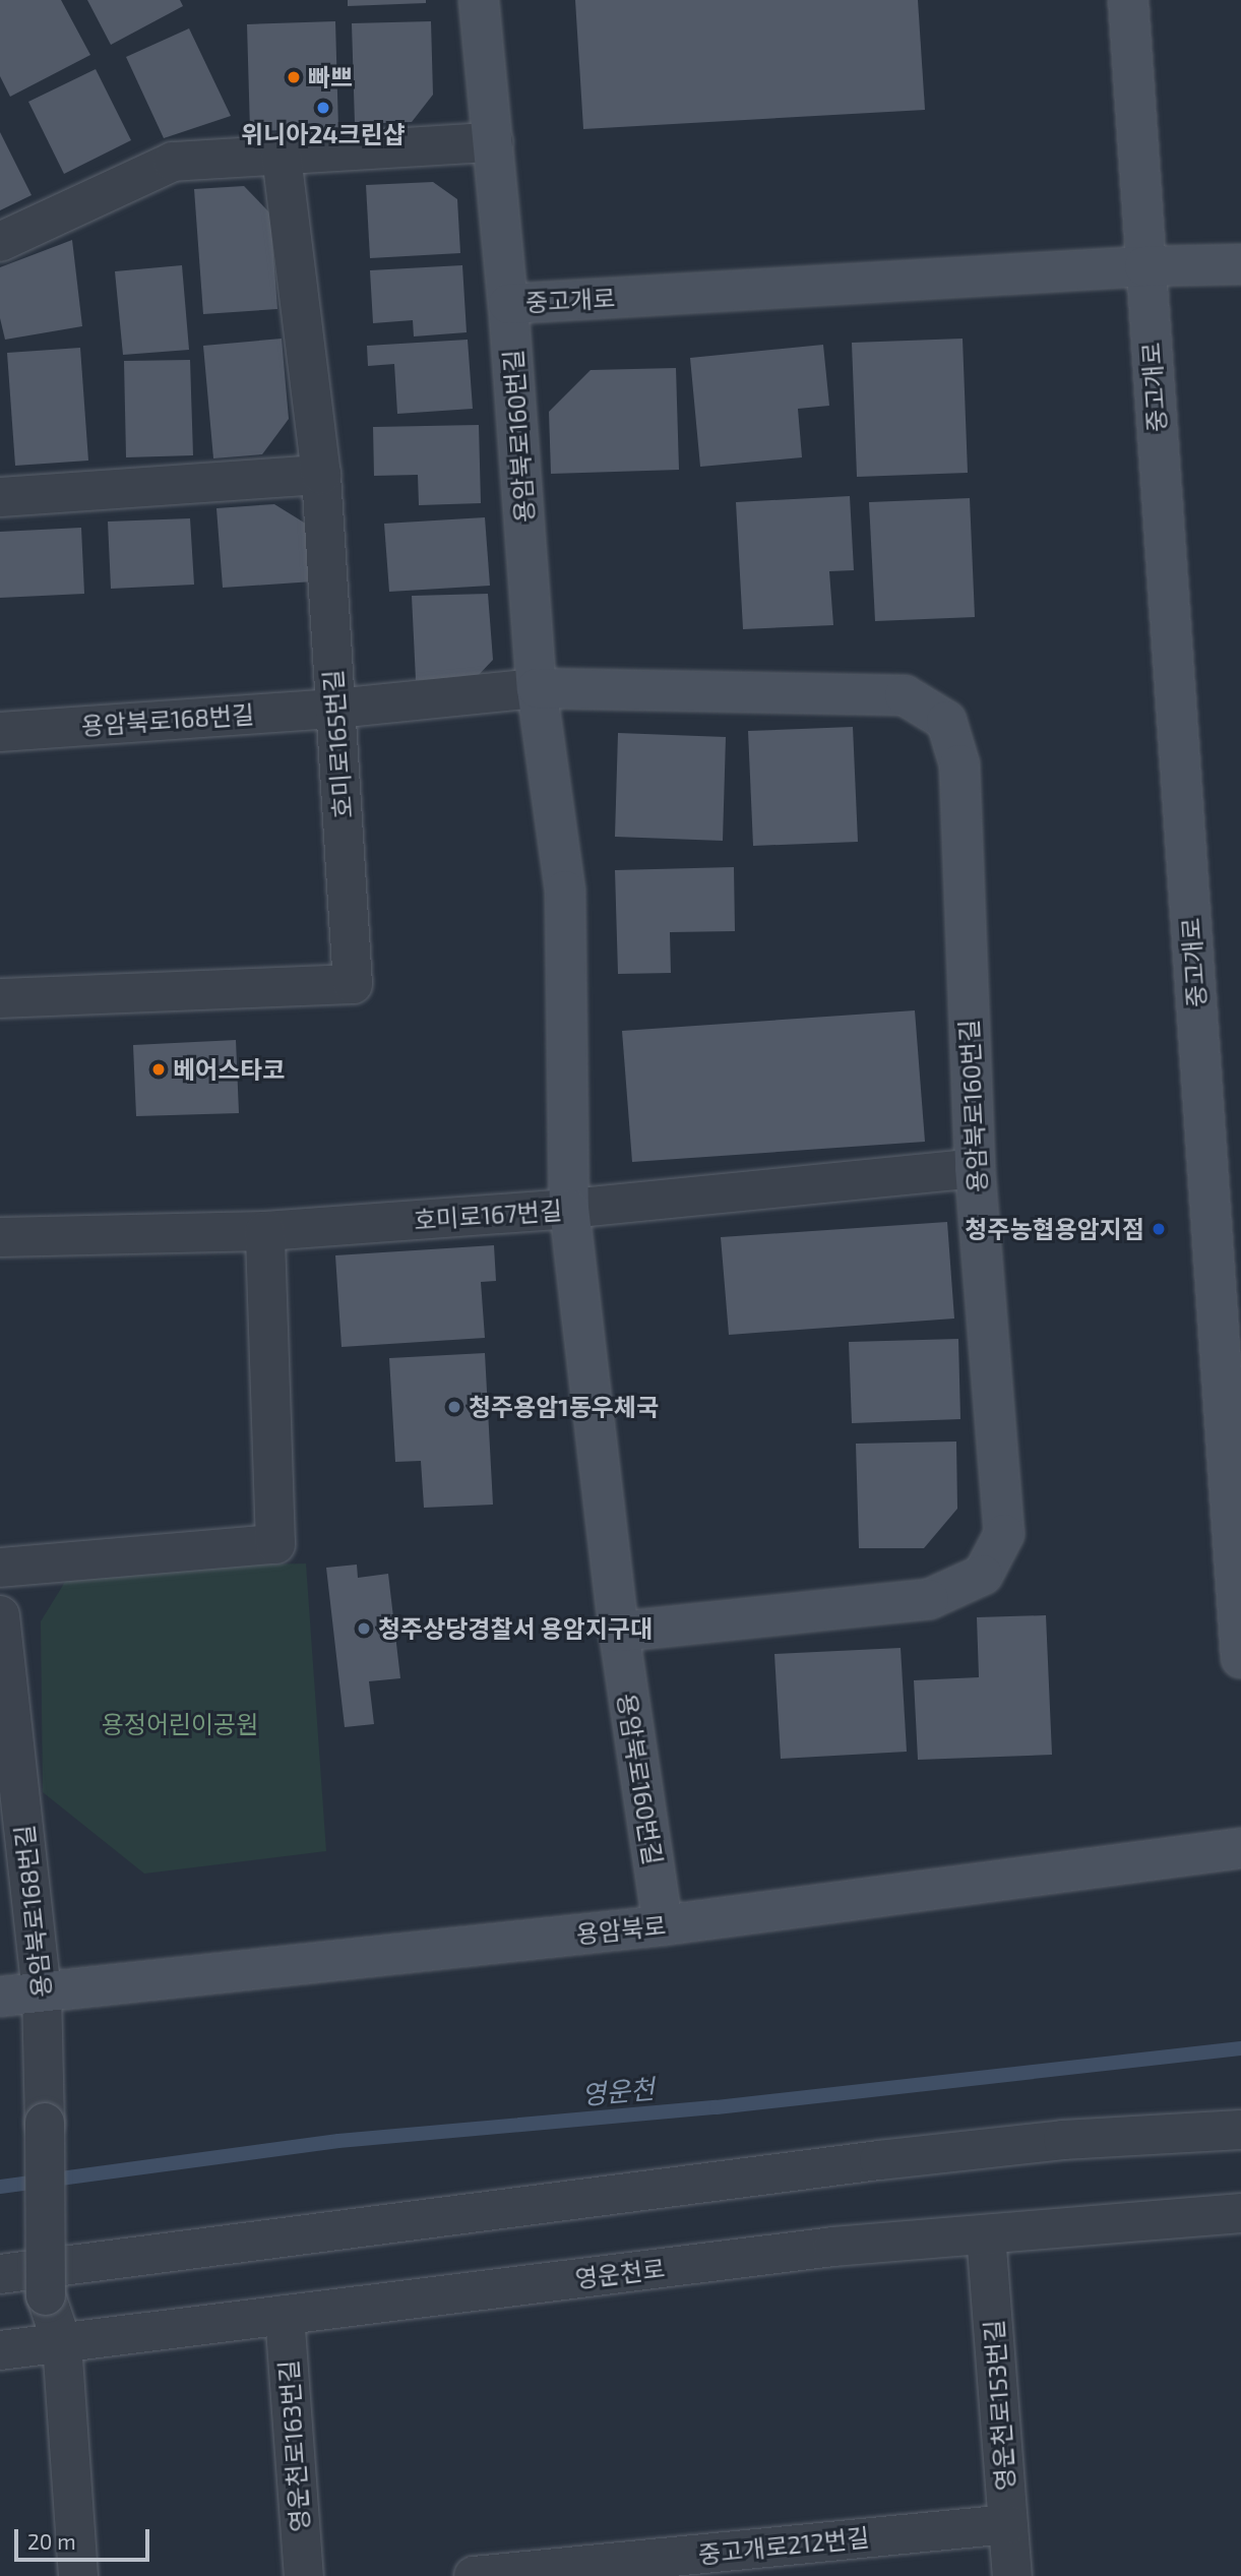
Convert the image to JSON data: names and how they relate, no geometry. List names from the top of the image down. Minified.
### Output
{"streets":{"street":["중고개로","용암북로160번길","용암북로168번길","호미로165번길","호미로167번길","용암북로","영운천로","영운천로153번길","영운천로163번길","중고개로212번길"]},"crossings":[["중고개로","용암북로160번길"],["용암북로160번길","용암북로168번길"],["용암북로160번길","호미로167번길"],["용암북로160번길","용암북로"],["용암북로168번길","호미로165번길"],["용암북로168번길","용암북로"],["용암북로168번길","영운천로"],["영운천로","영운천로153번길"],["영운천로","영운천로163번길"],["영운천로153번길","중고개로212번길"]],"water":["영운천"],"parks":["용정어린이공원"],"places":["빠쁘","위니아24크린샵","베어스타코","청주농협용암지점","청주용암1동우체국","청주상당경찰서 용암지구대"],"scale_bar":"20 m"}
